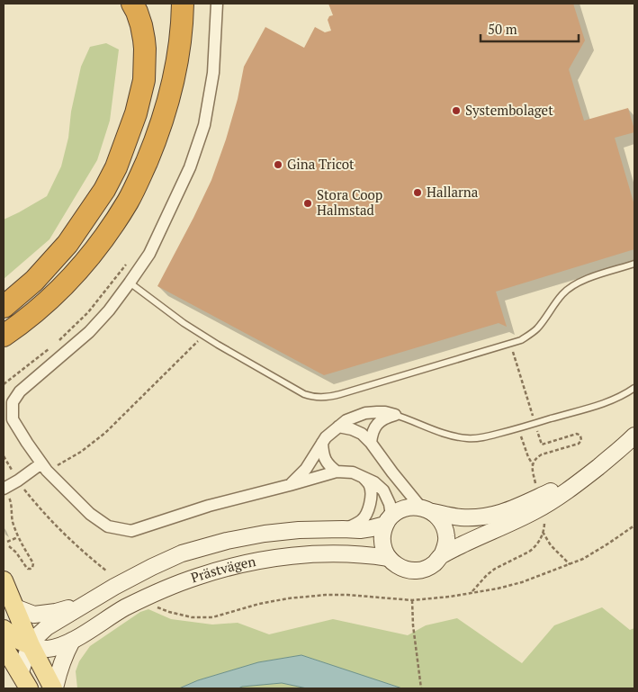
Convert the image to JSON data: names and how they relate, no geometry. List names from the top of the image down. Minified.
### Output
{"streets":{"street":["Prästvägen"]},"places":["Systembolaget","Gina Tricot","Hallarna","Stora Coop Halmstad"],"scale_bar":"50 m"}
